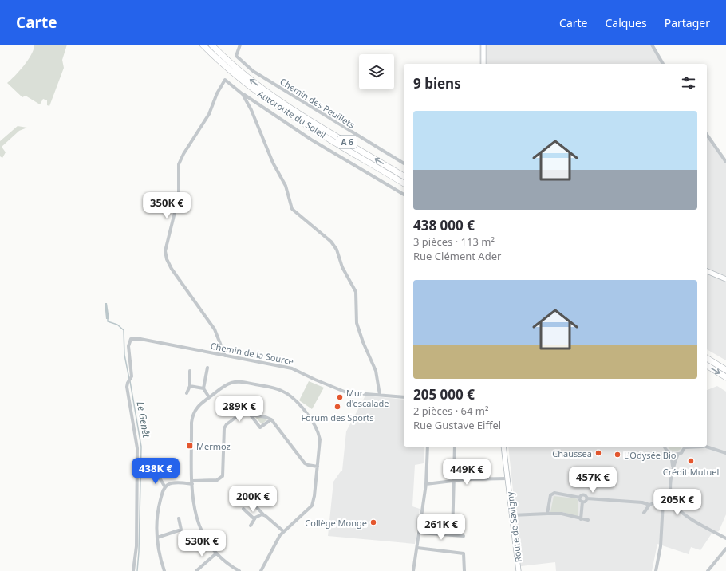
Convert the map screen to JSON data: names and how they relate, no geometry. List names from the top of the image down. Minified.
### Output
{"streets":{"highway":["Autoroute du Soleil","A 6"],"main road":["Route de Savigny"],"street":["Chemin des Peuillets","Chemin de la Source"]},"water":["Le Genêt"],"places":{"other":["Mur d'escalade","Forum des Sports","Chaussea","L'Odysée Bio","Crédit Mutuel","Collège Monge"],"transit":["Mermoz"]},"page":{"header":"Carte","nav":["Carte","Calques","Partager"],"heading":"9 biens","list":[{"name":"438 000 €","note":"3 pièces · 113 m² · Rue Clément Ader"},{"name":"205 000 €","note":"2 pièces · 64 m² · Rue Gustave Eiffel"}],"price":["350K €","289K €","438K €","449K €","457K €","200K €","205K €","261K €","530K €"]}}
